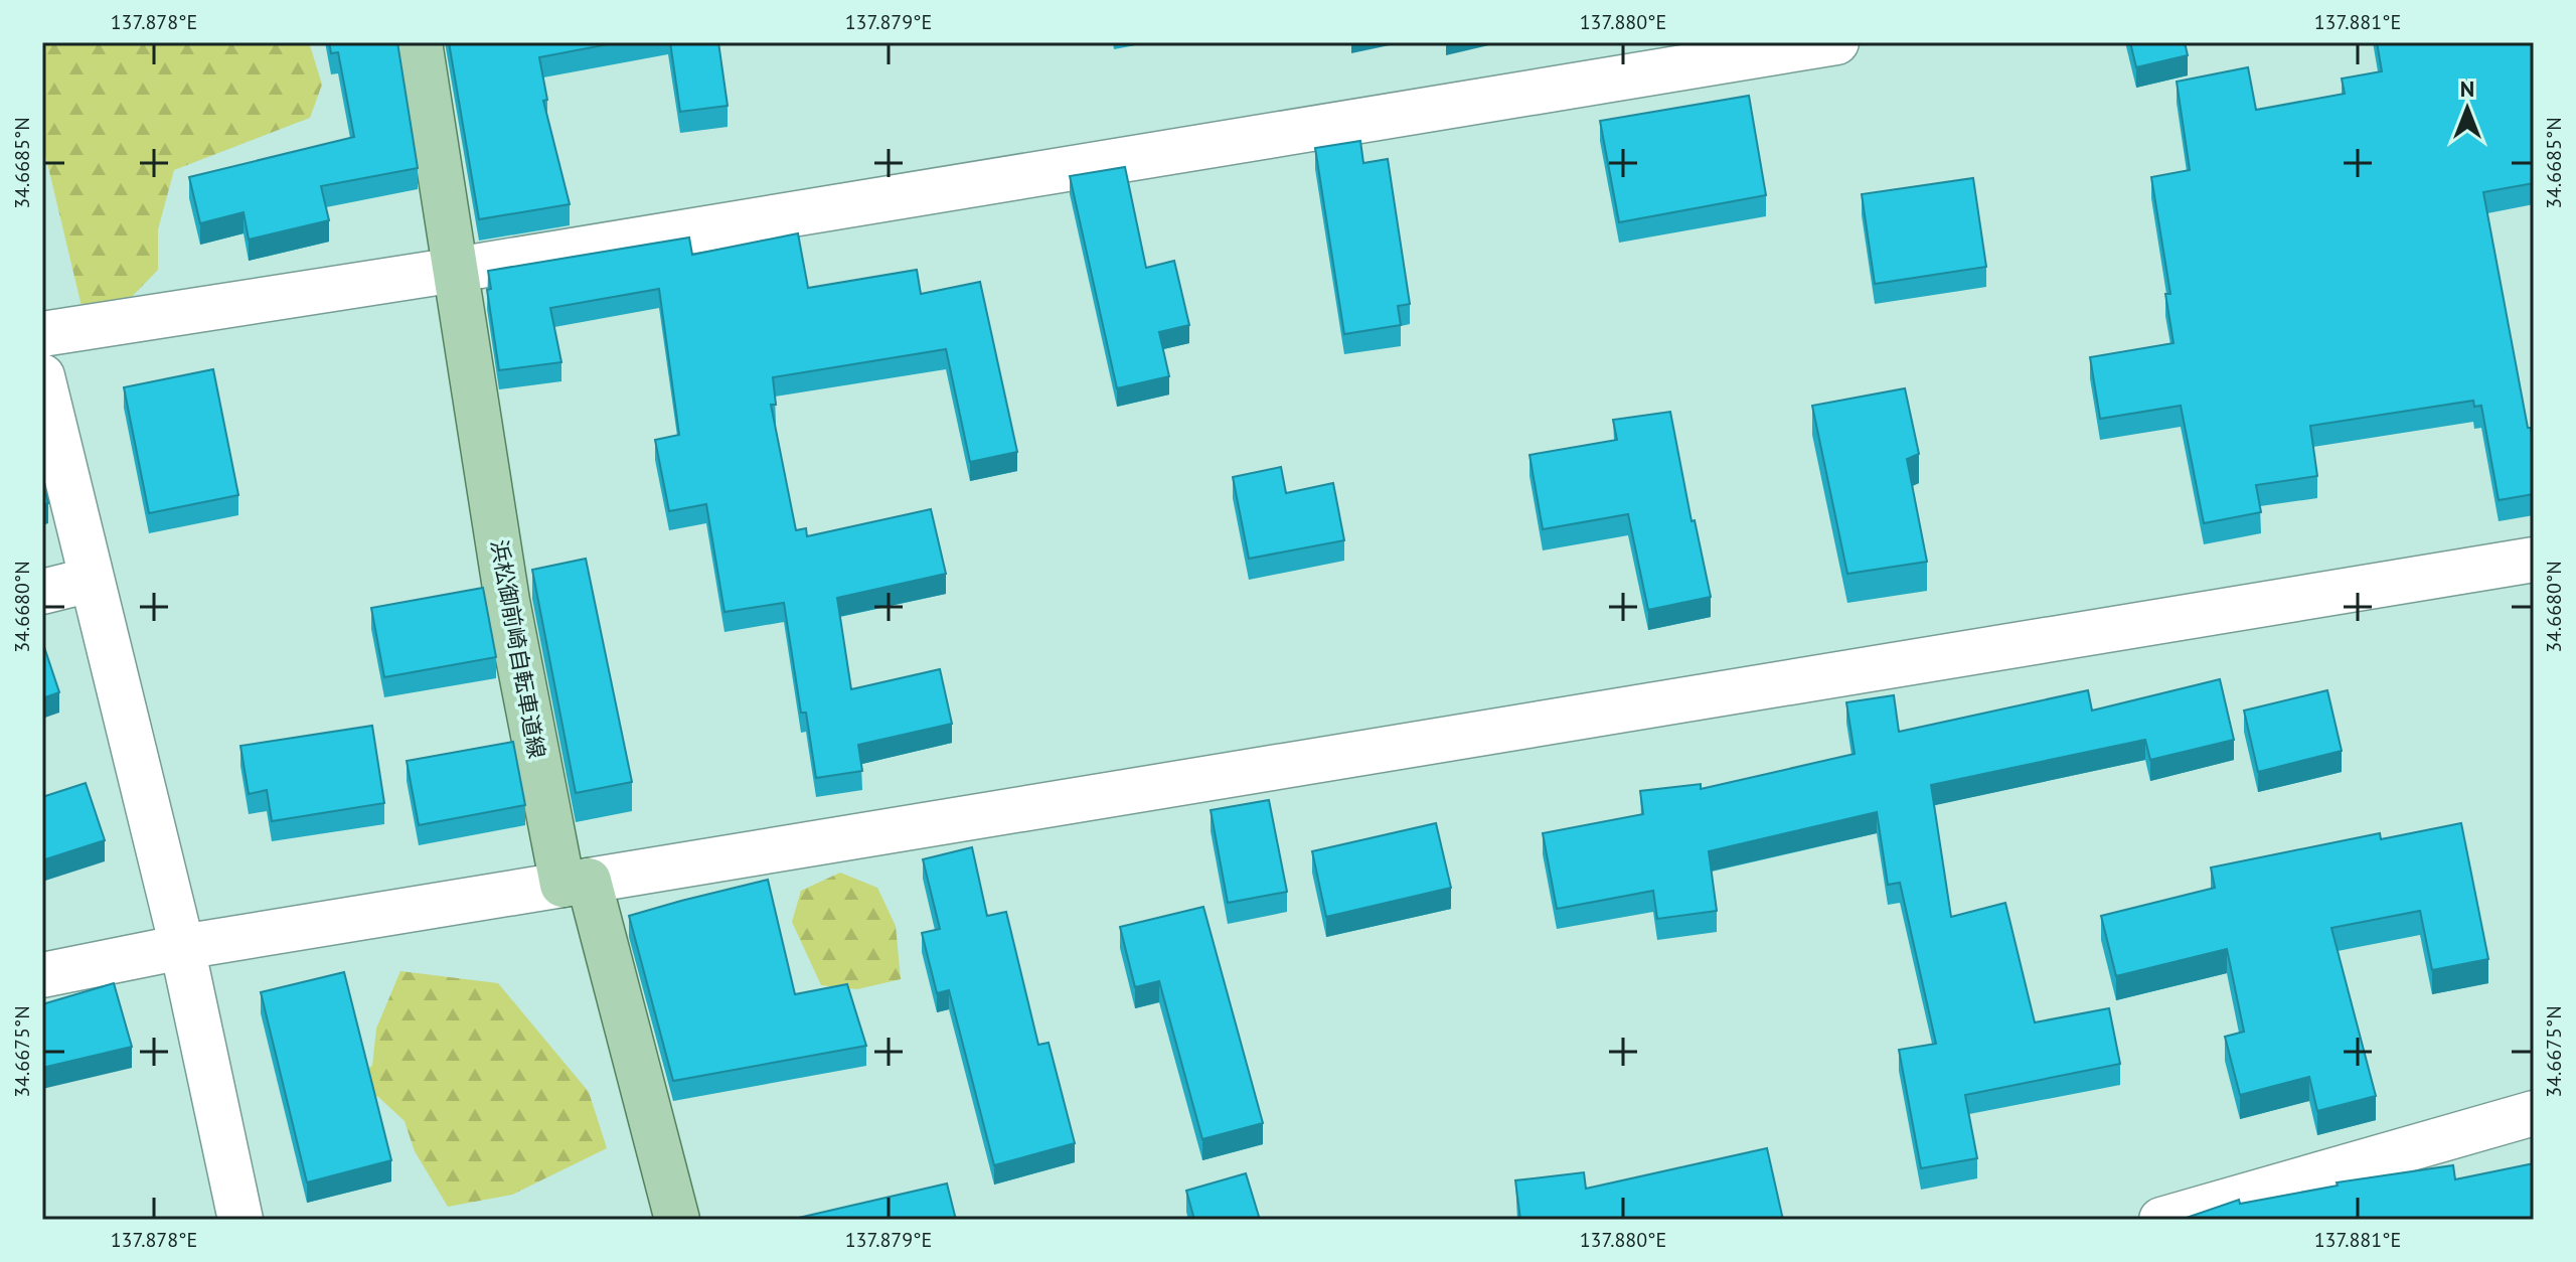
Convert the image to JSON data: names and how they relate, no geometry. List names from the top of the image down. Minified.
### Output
{"streets":{"main road":["浜松御前崎自転車道線"]},"north":"top","coordinates":["137.878°E","137.879°E","137.880°E","137.881°E","34.6685°N","34.6680°N","34.6675°N"]}
